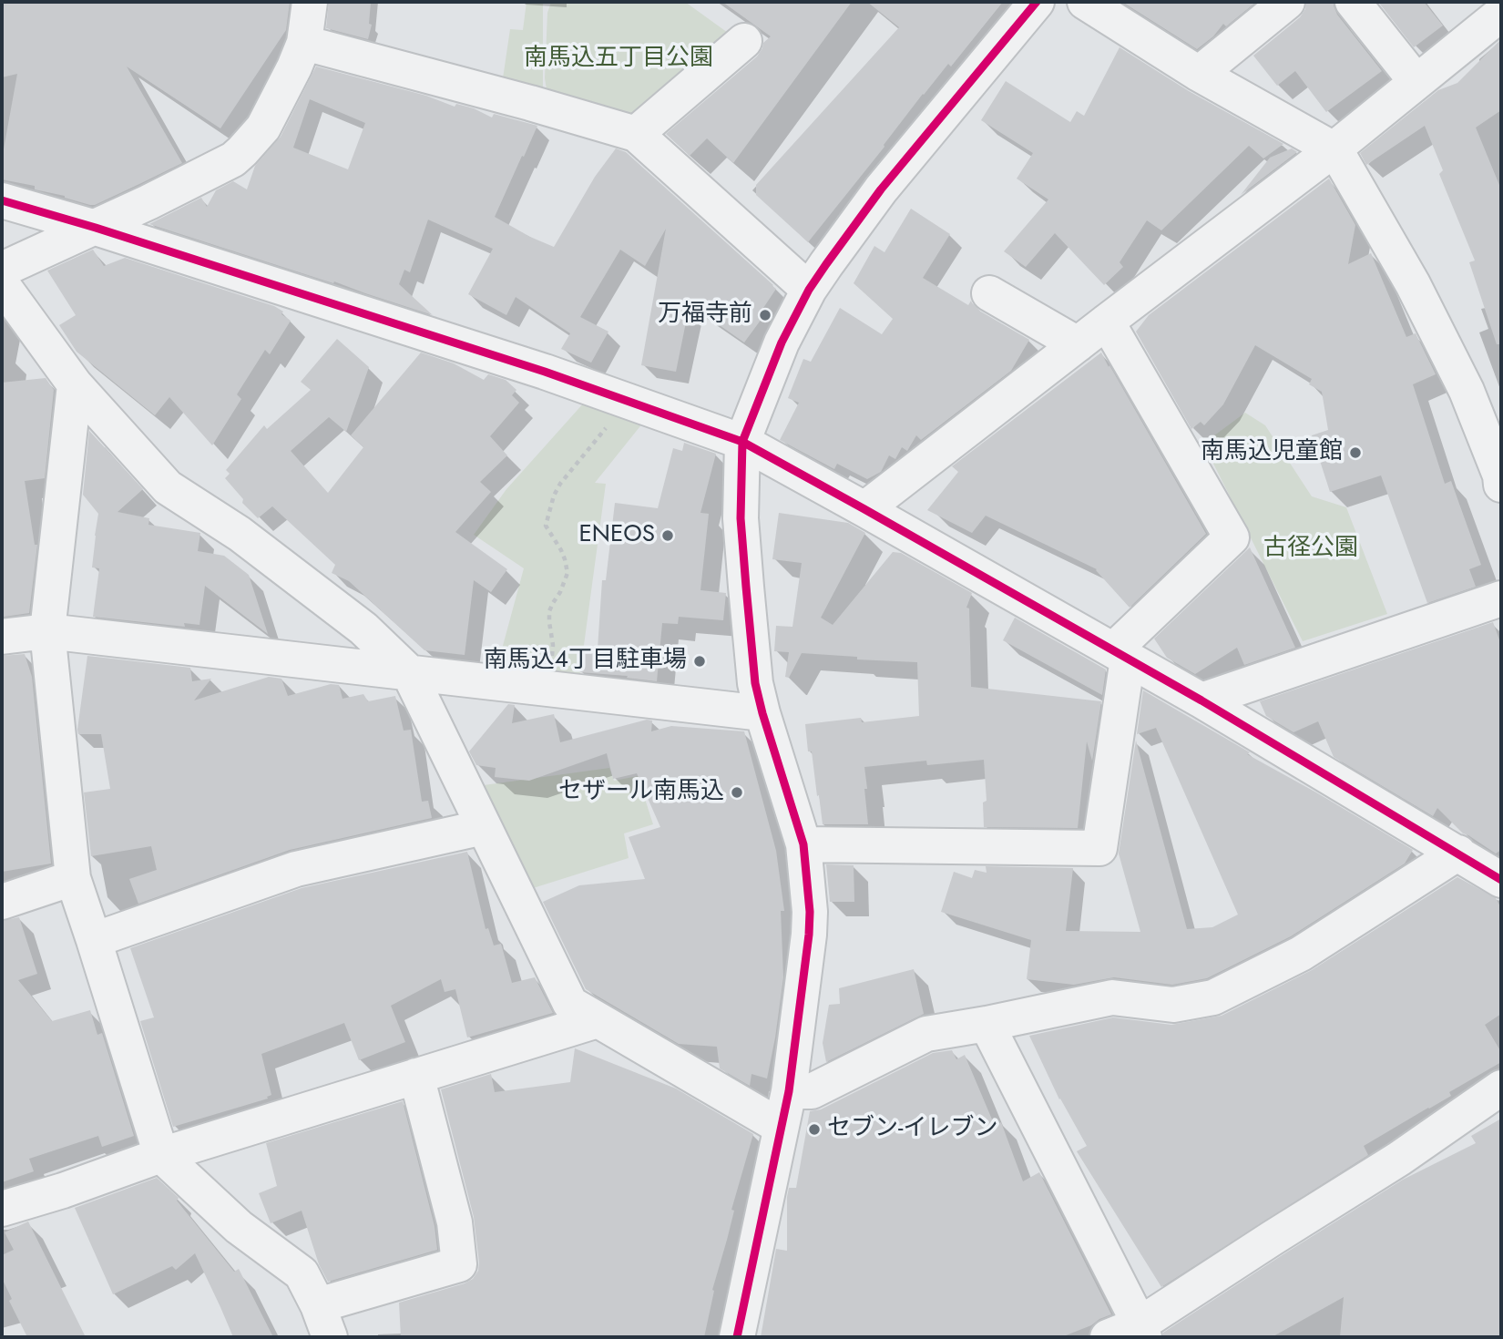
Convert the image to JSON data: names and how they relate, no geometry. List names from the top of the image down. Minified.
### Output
{"parks":["南馬込五丁目公園","古径公園"],"places":["万福寺前","南馬込児童館","ENEOS","南馬込4丁目駐車場","セザール南馬込","セブン-イレブン"]}
